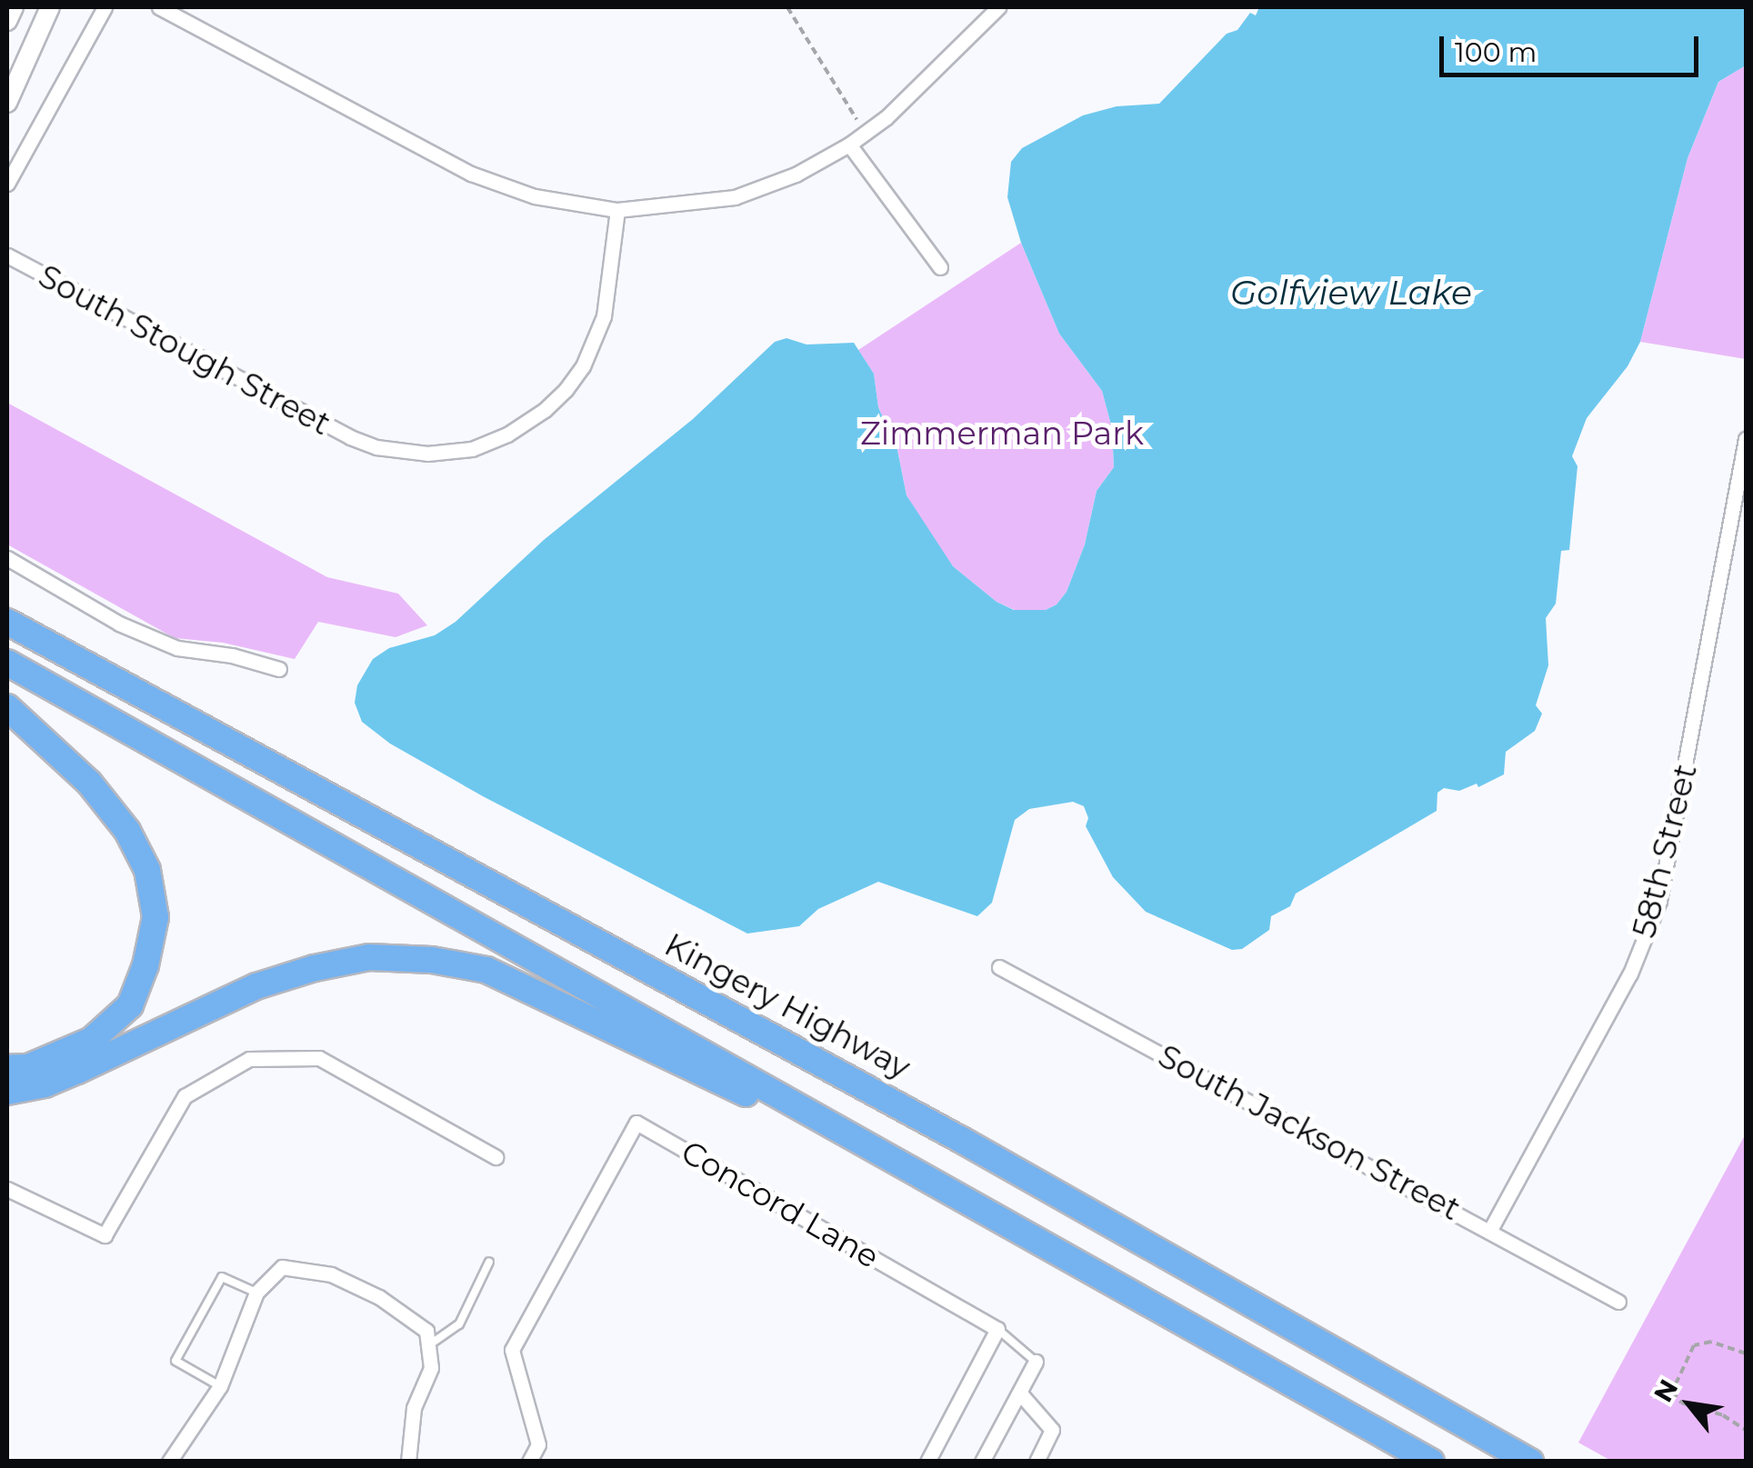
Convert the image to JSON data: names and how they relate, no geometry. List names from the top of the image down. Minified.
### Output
{"streets":{"highway":["Kingery Highway"],"street":["South Stough Street","58th Street","South Jackson Street","Concord Lane"]},"crossings":[["58th Street","South Jackson Street"]],"water":["Golfview Lake"],"parks":["Zimmerman Park"],"scale_bar":"100 m","north":"top left"}
